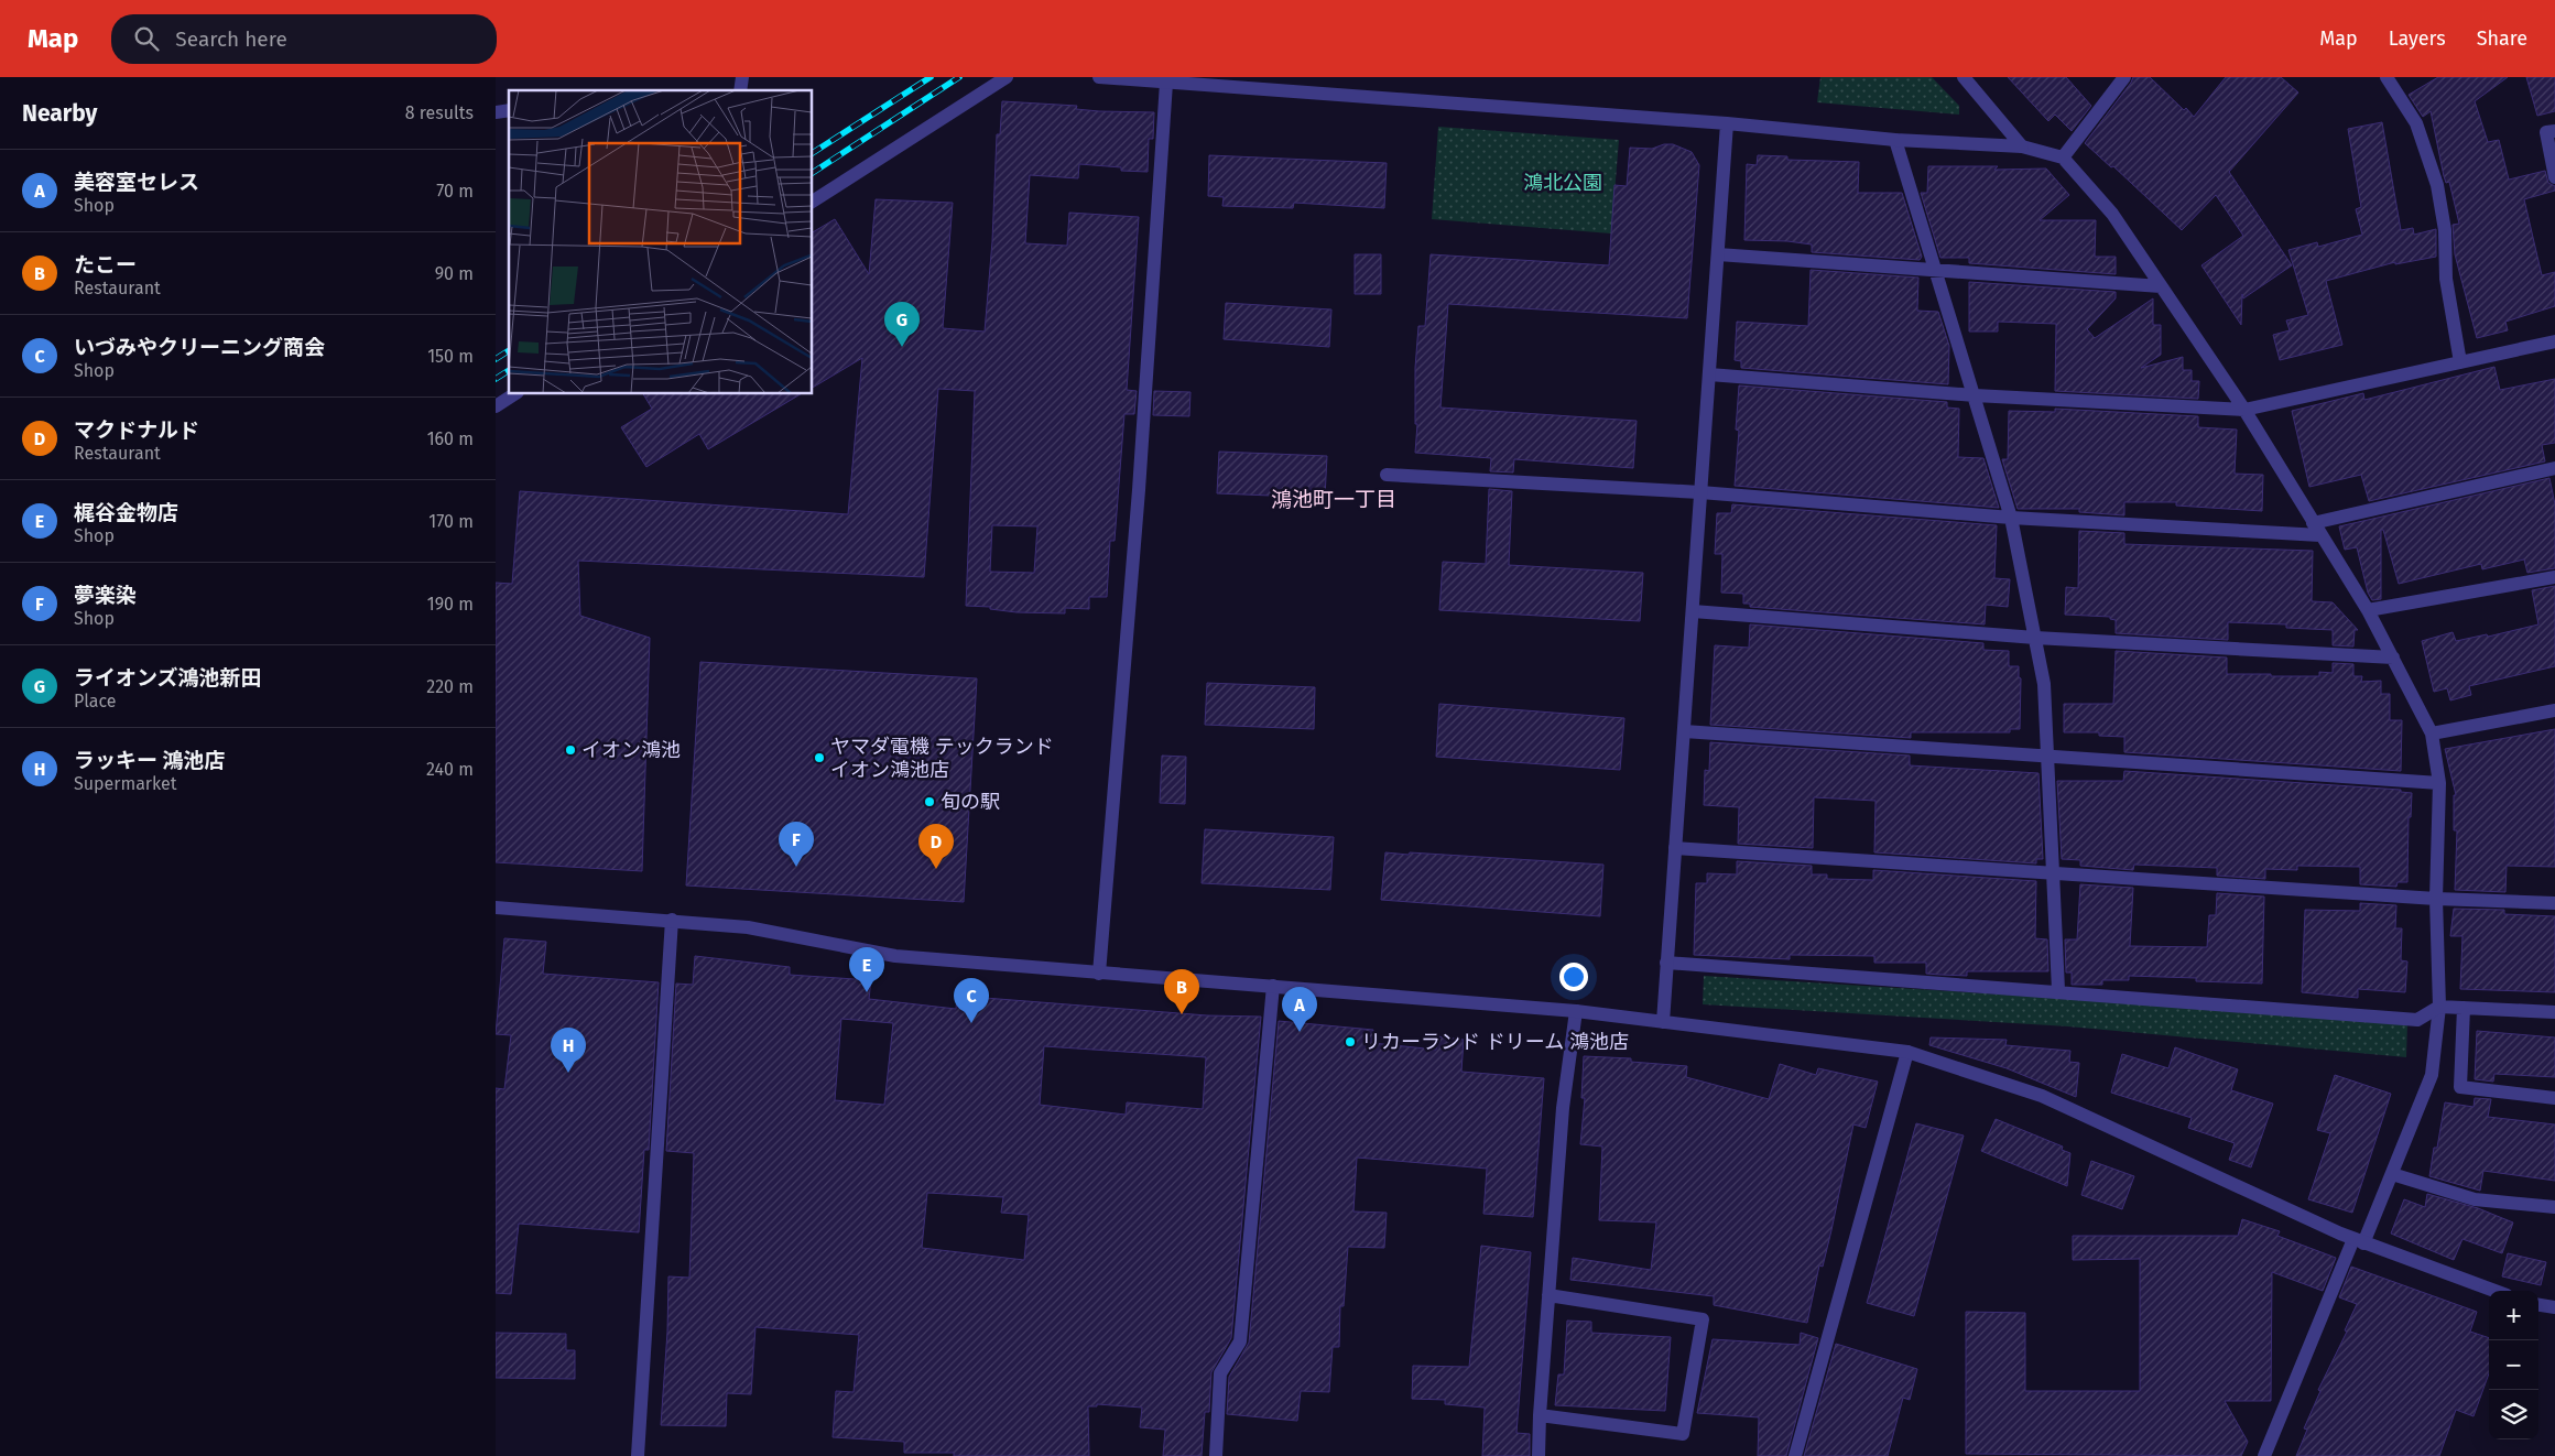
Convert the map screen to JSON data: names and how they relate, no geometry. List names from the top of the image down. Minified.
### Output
{"districts":["鴻池町一丁目"],"parks":["鴻北公園"],"places":["イオン鴻池","ヤマダ電機 テックランド イオン鴻池店","旬の駅","リカーランド ドリーム 鴻池店"],"page":{"header":"Map","search":"Search here","nav":["Map","Layers","Share"],"heading":["Nearby","8 results"],"list":[{"mark":"A","name":"美容室セレス","note":"Shop","value":"70 m"},{"mark":"B","name":"たこー","note":"Restaurant","value":"90 m"},{"mark":"C","name":"いづみやクリーニング商会","note":"Shop","value":"150 m"},{"mark":"D","name":"マクドナルド","note":"Restaurant","value":"160 m"},{"mark":"E","name":"梶谷金物店","note":"Shop","value":"170 m"},{"mark":"F","name":"夢楽染","note":"Shop","value":"190 m"},{"mark":"G","name":"ライオンズ鴻池新田","note":"Place","value":"220 m"},{"mark":"H","name":"ラッキー 鴻池店","note":"Supermarket","value":"240 m"}],"pins":["G","F","D","E","B","C","A","H"],"map_buttons":["+","−"]}}
